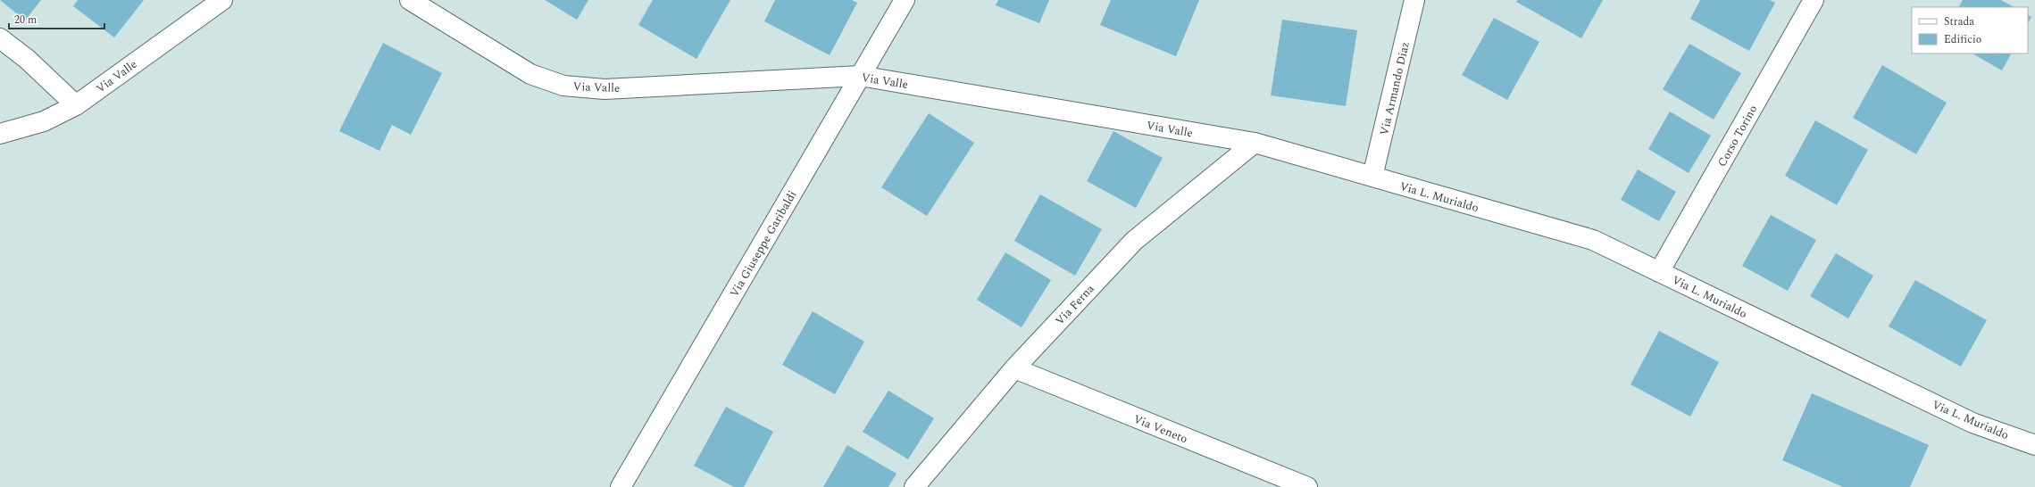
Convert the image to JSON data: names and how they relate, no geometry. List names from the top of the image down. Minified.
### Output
{"streets":{"street":["Via Valle","Via Armando Diaz","Corso Torino","Via L. Murialdo","Via Giuseppe Garibaldi","Via Ferna","Via Veneto"]},"crossings":[["Via Valle","Via Armando Diaz"],["Via Valle","Via L. Murialdo"],["Via Valle","Via Giuseppe Garibaldi"],["Via Valle","Via Ferna"],["Via Armando Diaz","Via L. Murialdo"],["Corso Torino","Via L. Murialdo"],["Via Ferna","Via Veneto"]],"legend":["Strada","Edificio"],"scale_bar":"20 m"}
